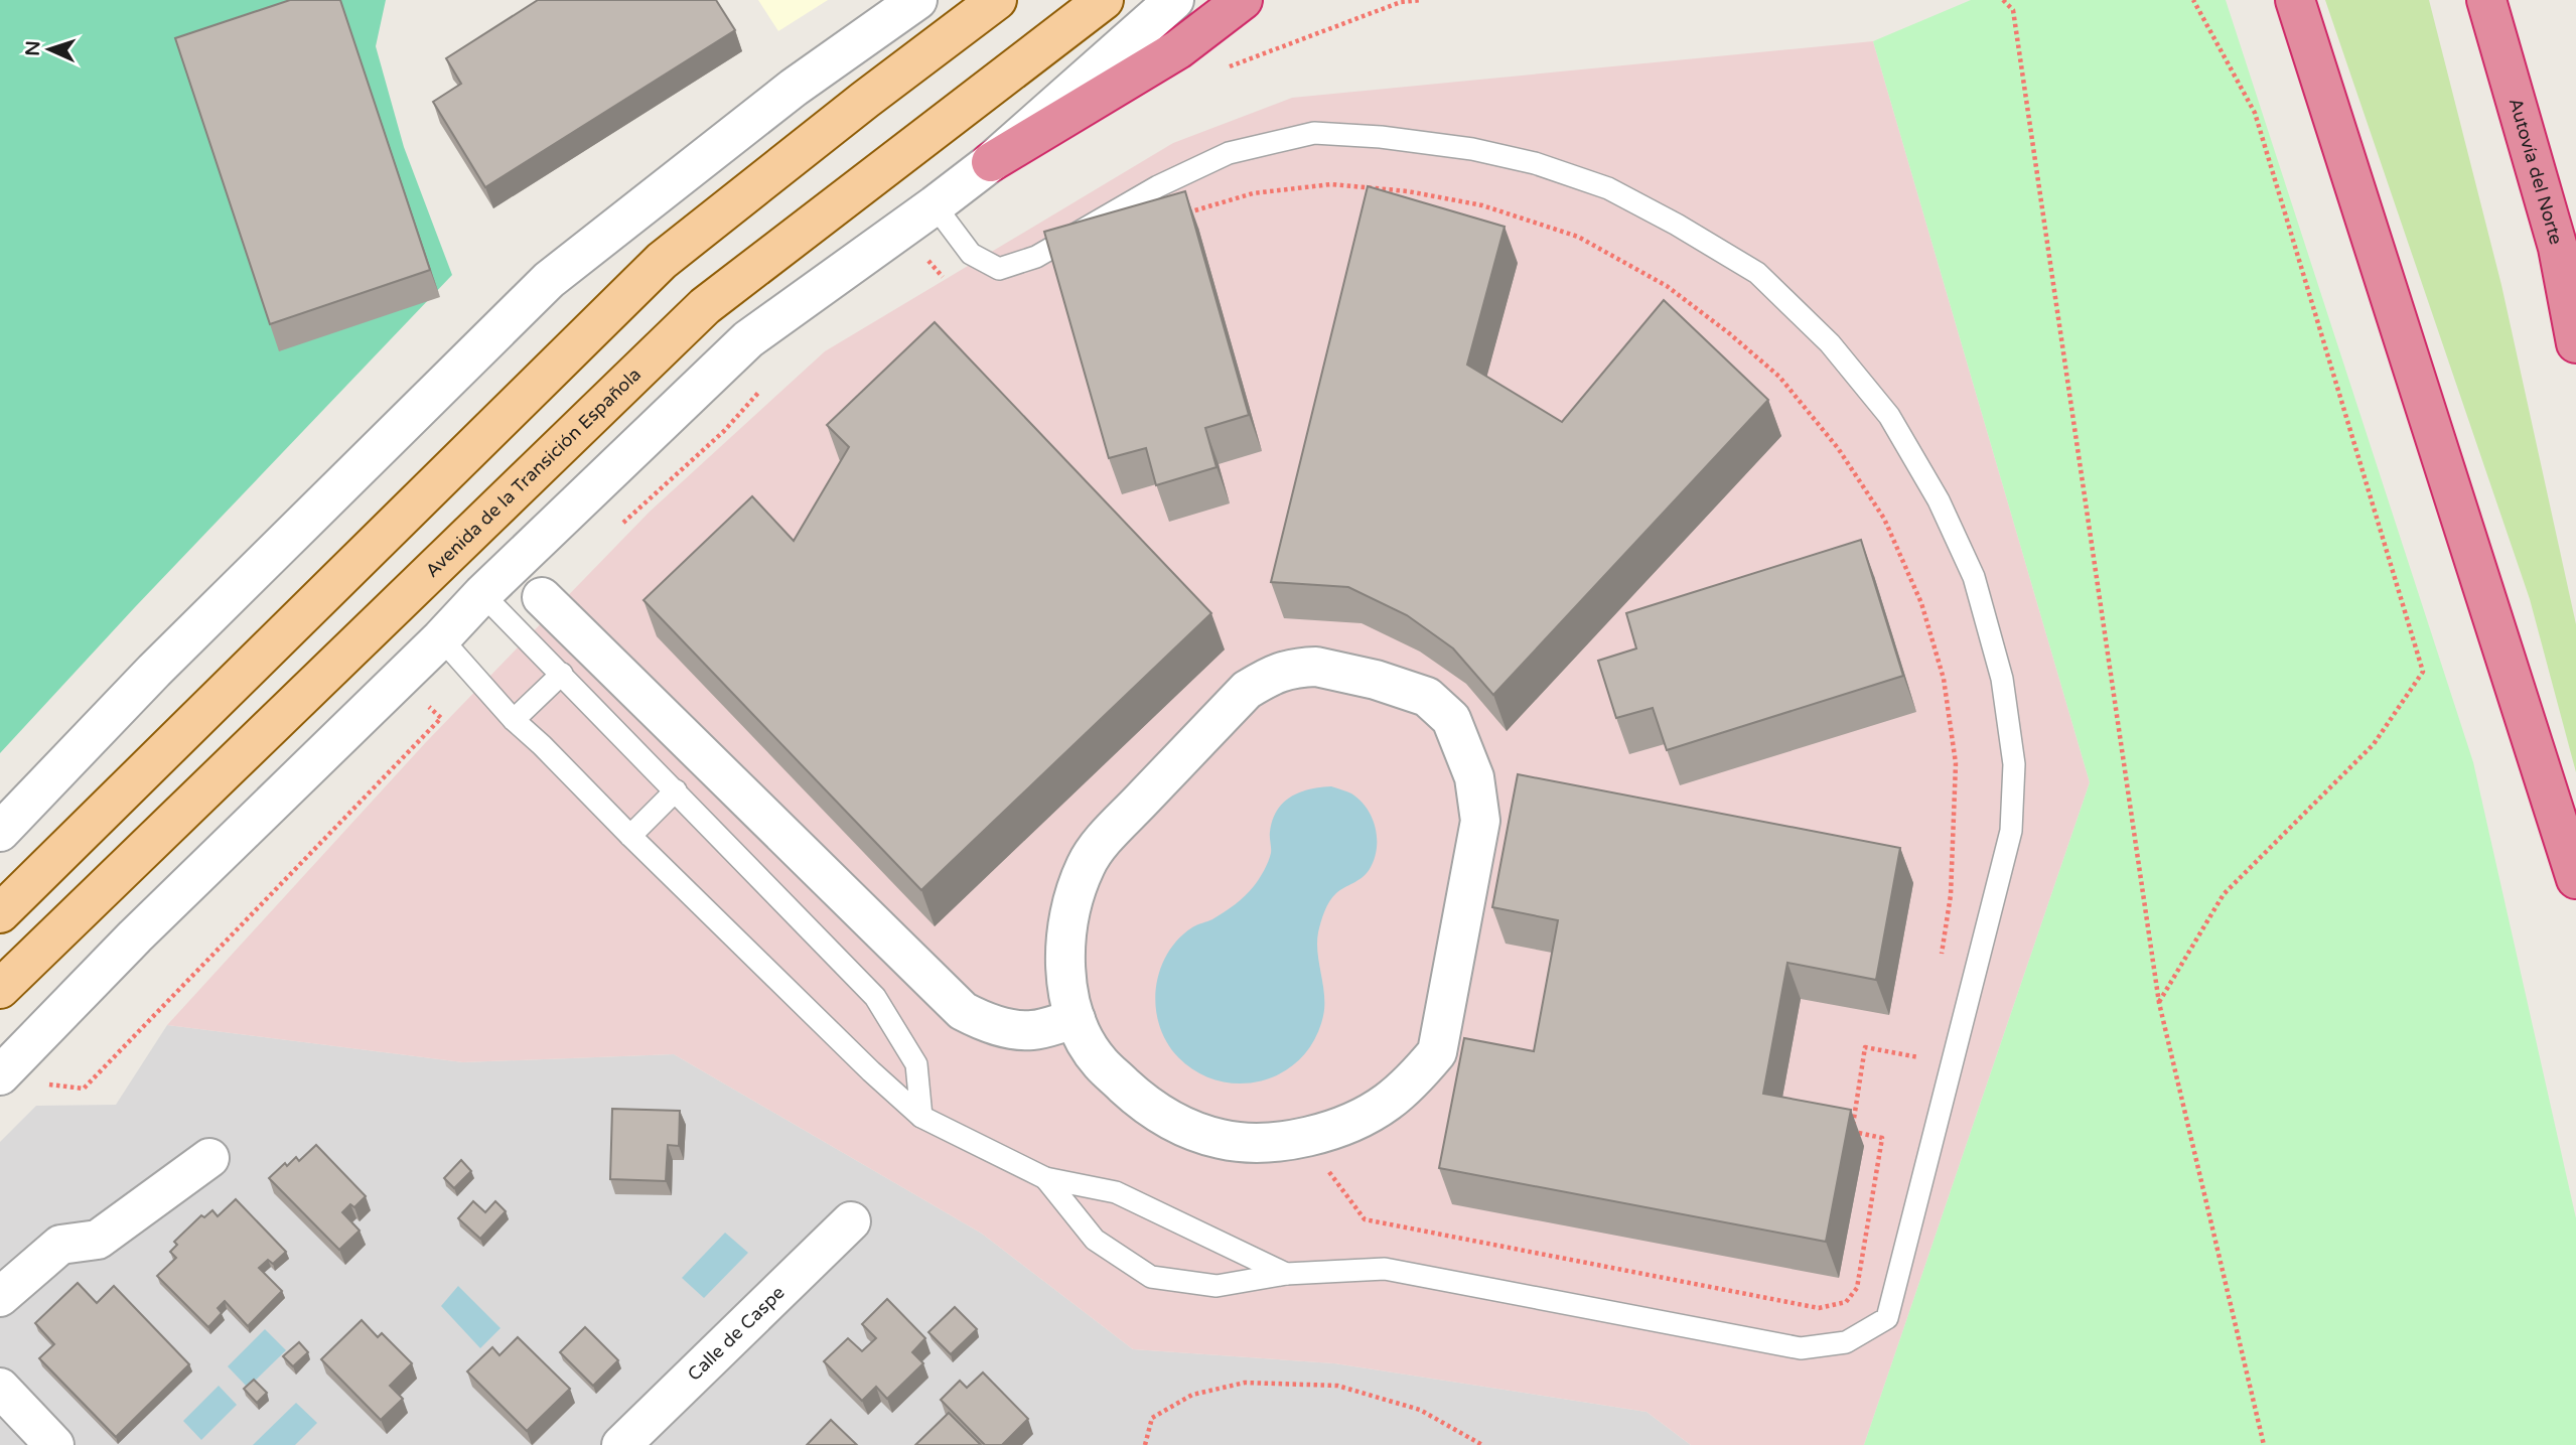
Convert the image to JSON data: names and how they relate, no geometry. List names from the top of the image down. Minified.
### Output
{"streets":{"highway":["Autovía del Norte"],"main road":["Avenida de la Transición Española"],"street":["Calle de Caspe"]},"north":"left"}
